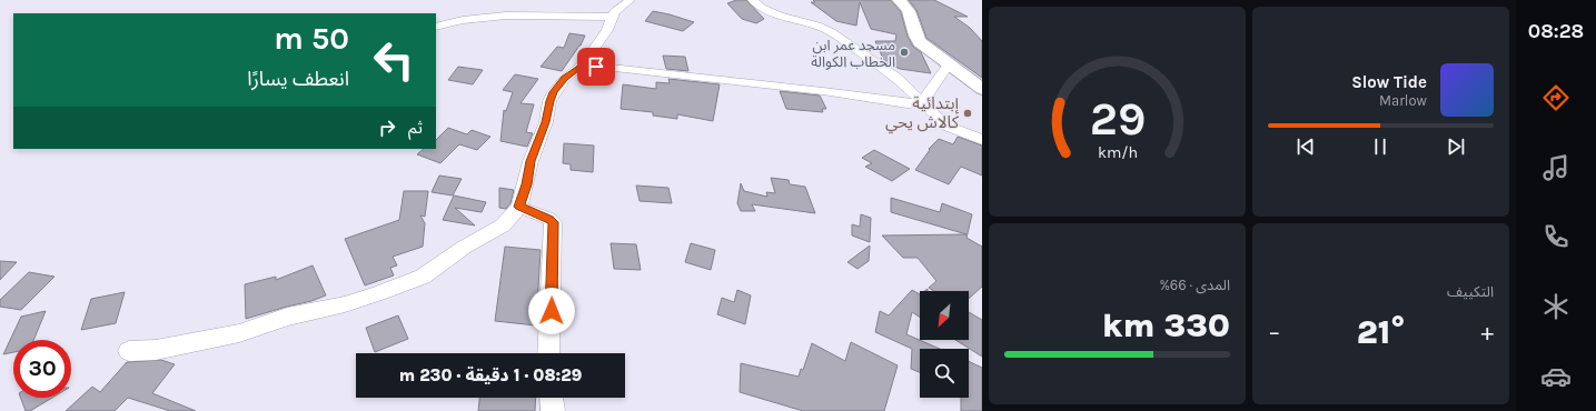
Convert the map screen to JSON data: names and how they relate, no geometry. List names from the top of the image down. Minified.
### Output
{"places":["مسجد عمر ابن الخطاب الكوالة","إبتدائية كالاش يحي"],"north":"bottom left","page":{"tabs":"08:28","turn":["50 m","انعطف يسارًا"],"song":["Slow Tide","Marlow"],"then":"ثم","tile":["التكييف",["المدى · 66%","330 km"]],"heat":["−","21°","+"],"limit":"30","trip":"08:29 · 1 دقيقة · 230 m","gauge":["29","km/h"]}}
